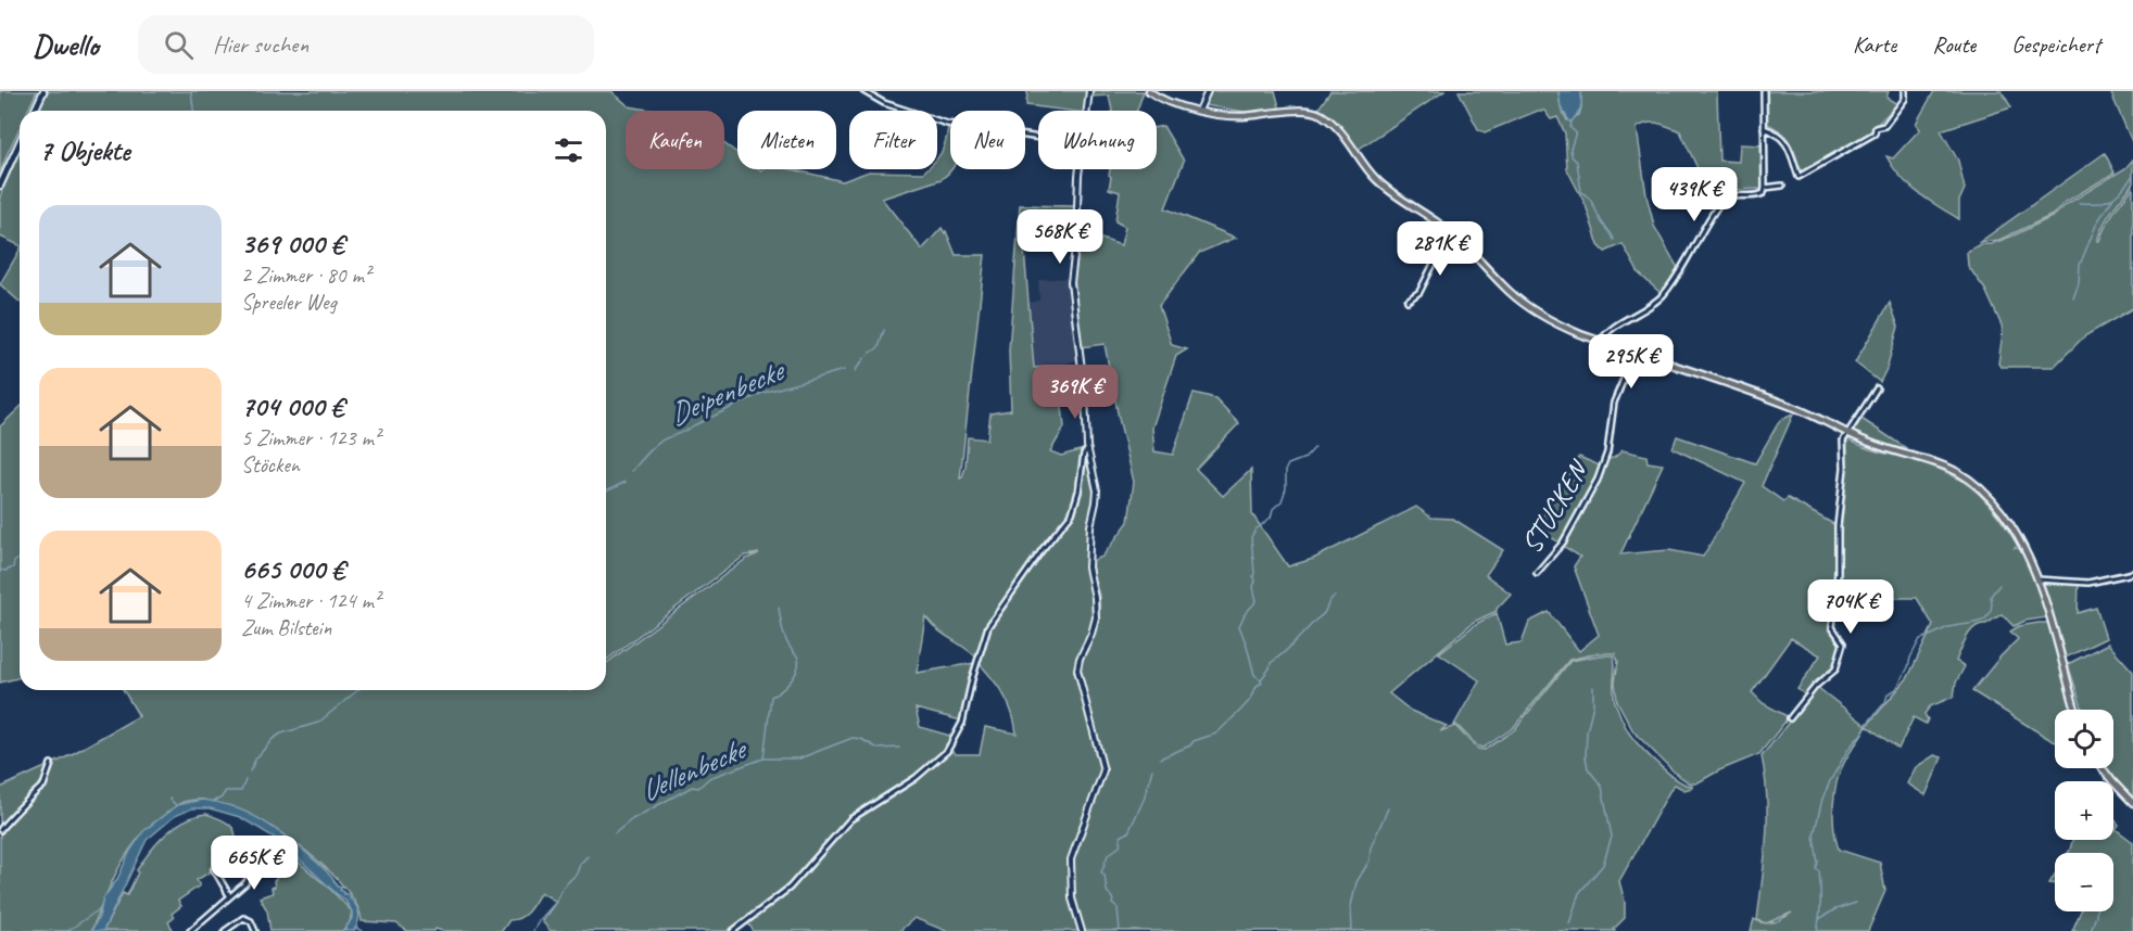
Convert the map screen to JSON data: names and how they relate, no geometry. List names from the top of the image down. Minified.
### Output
{"streets":{"street":["STUCKEN"]},"water":["Deipenbecke","Uellenbecke"],"page":{"header":"Dwello","search":"Hier suchen","nav":["Karte","Route","Gespeichert"],"chip":["Kaufen","Mieten","Filter","Neu","Wohnung"],"heading":"7 Objekte","price":["439K €","568K €","281K €","295K €","369K €","704K €","665K €"],"list":[{"name":"369 000 €","note":"2 Zimmer · 80 m² · Spreeler Weg"},{"name":"704 000 €","note":"5 Zimmer · 123 m² · Stöcken"},{"name":"665 000 €","note":"4 Zimmer · 124 m² · Zum Bilstein"}],"map_buttons":["+","−"]}}
